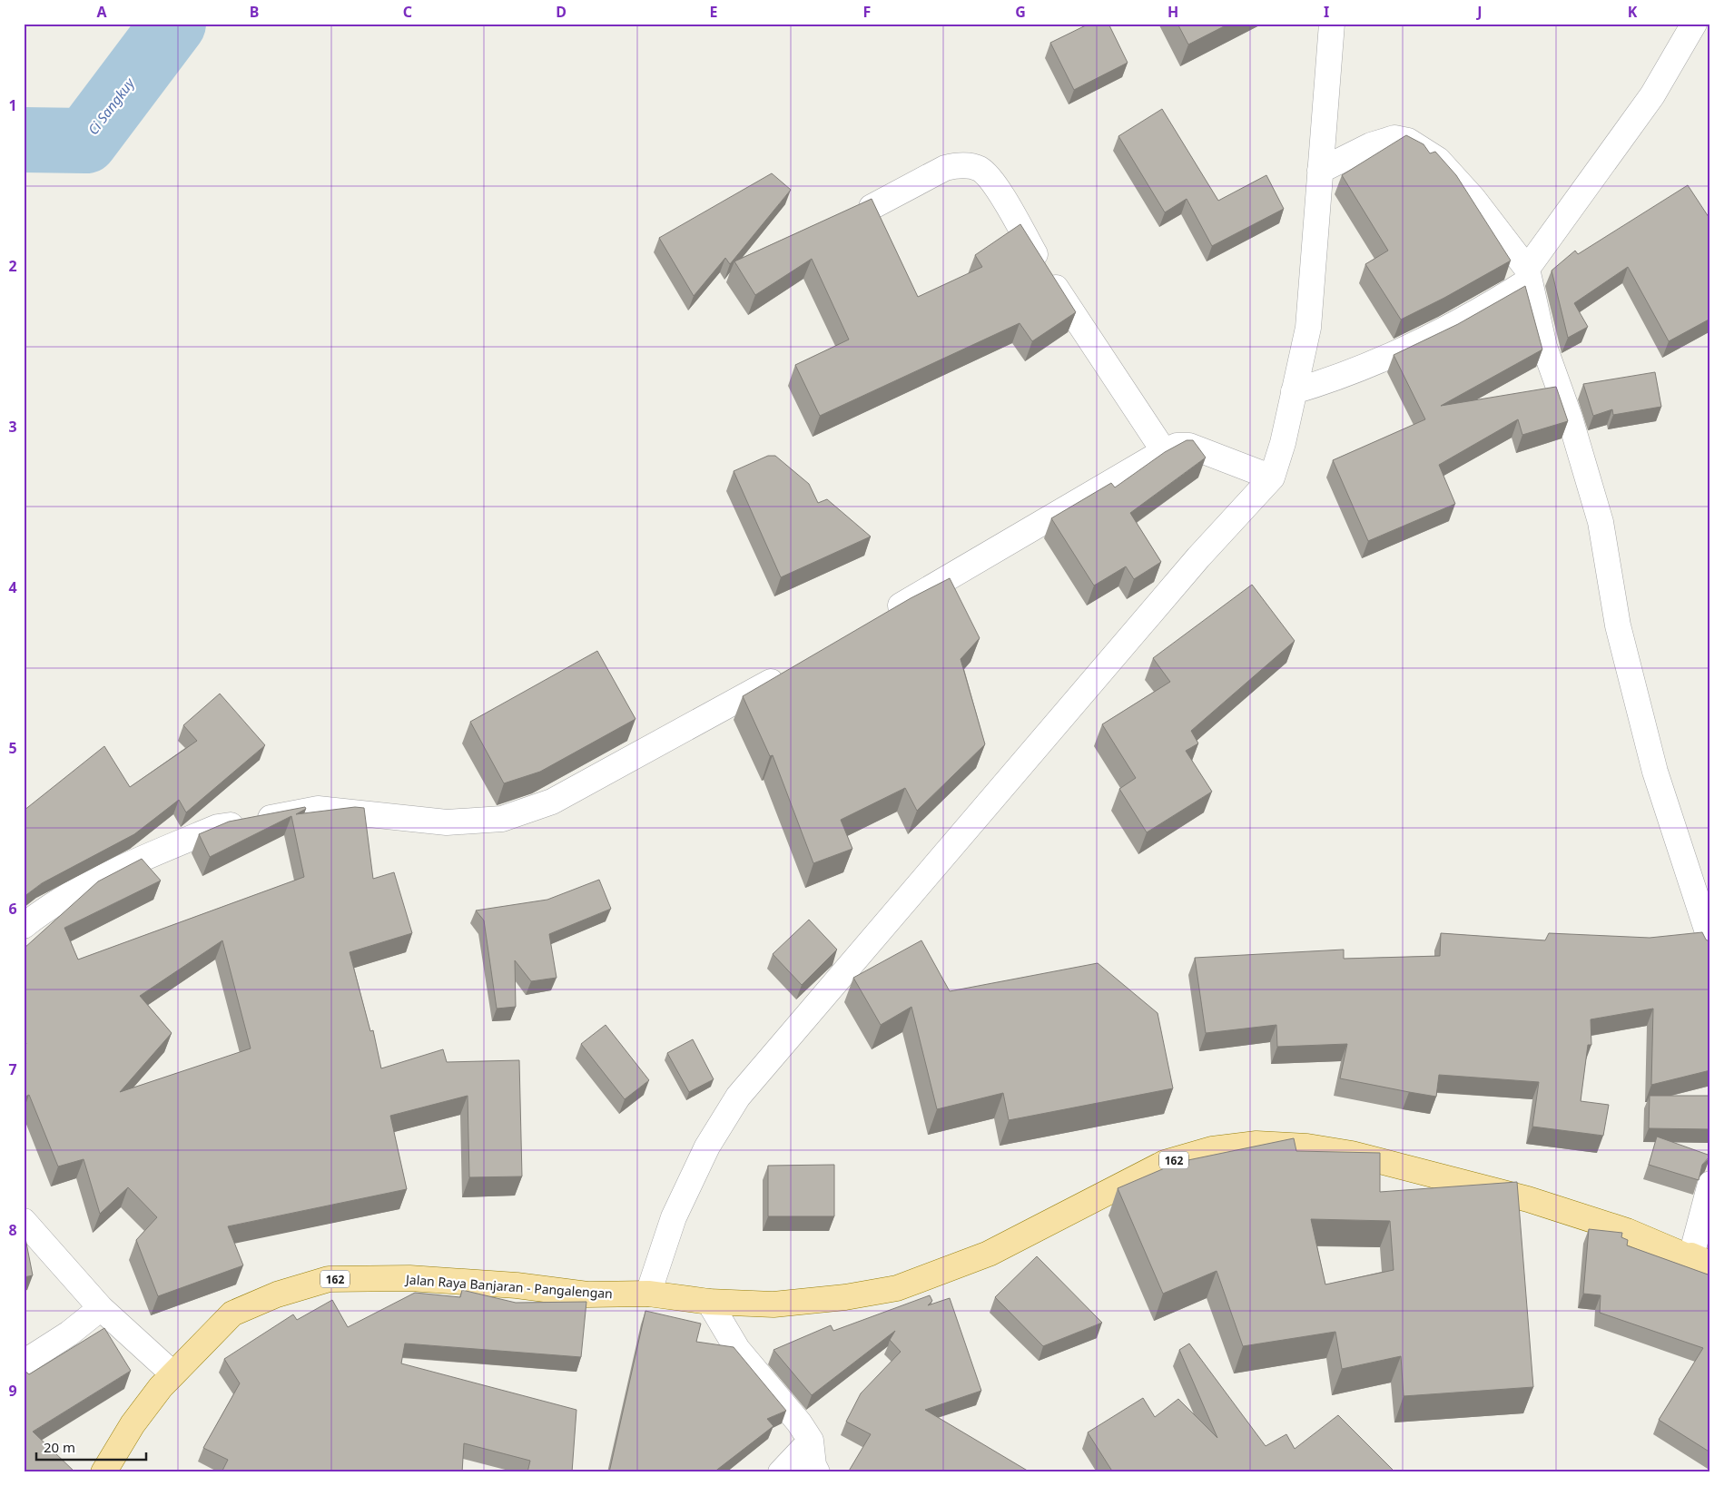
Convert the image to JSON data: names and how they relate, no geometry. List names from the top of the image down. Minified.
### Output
{"streets":{"main road":["162","Jalan Raya Banjaran - Pangalengan"]},"water":["Ci Sangkuy"],"scale_bar":"20 m","grid":{"columns":["A","B","C","D","E","F","G","H","I","J","K"],"rows":["1","2","3","4","5","6","7","8","9"]}}
